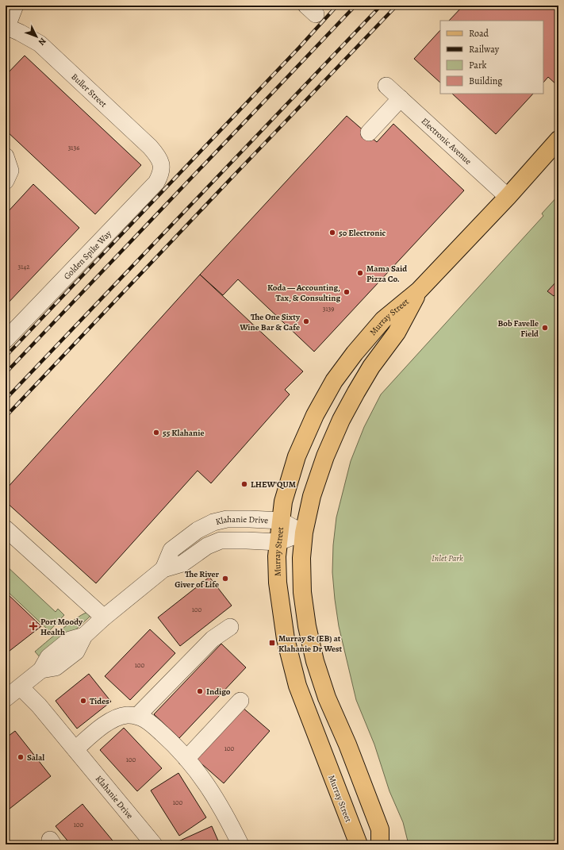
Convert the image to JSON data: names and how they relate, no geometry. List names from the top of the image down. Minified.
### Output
{"streets":{"main road":["Murray Street"],"street":["Buller Street","Electronic Avenue","Golden Spike Way","Klahanie Drive"]},"crossings":[["Buller Street","Golden Spike Way"],["Electronic Avenue","Murray Street"],["Murray Street","Klahanie Drive"]],"parks":["Inlet Park"],"places":{"other":["50 Electronic","Mama Said Pizza Co.","Koda — Accounting, Tax, & Consulting","The One Sixty Wine Bar & Cafe","Bob Favelle Field","55 Klahanie","LHEW'QUM","The River Giver of Life","Indigo","Tides","Salal"],"health":["Port Moody Health"],"transit":["Murray St (EB) at Klahanie Dr West"]},"house_numbers":["3136","3142","3139","100","100","100","100","100","100"],"legend":["Road","Railway","Park","Building"],"north":"bottom right"}
